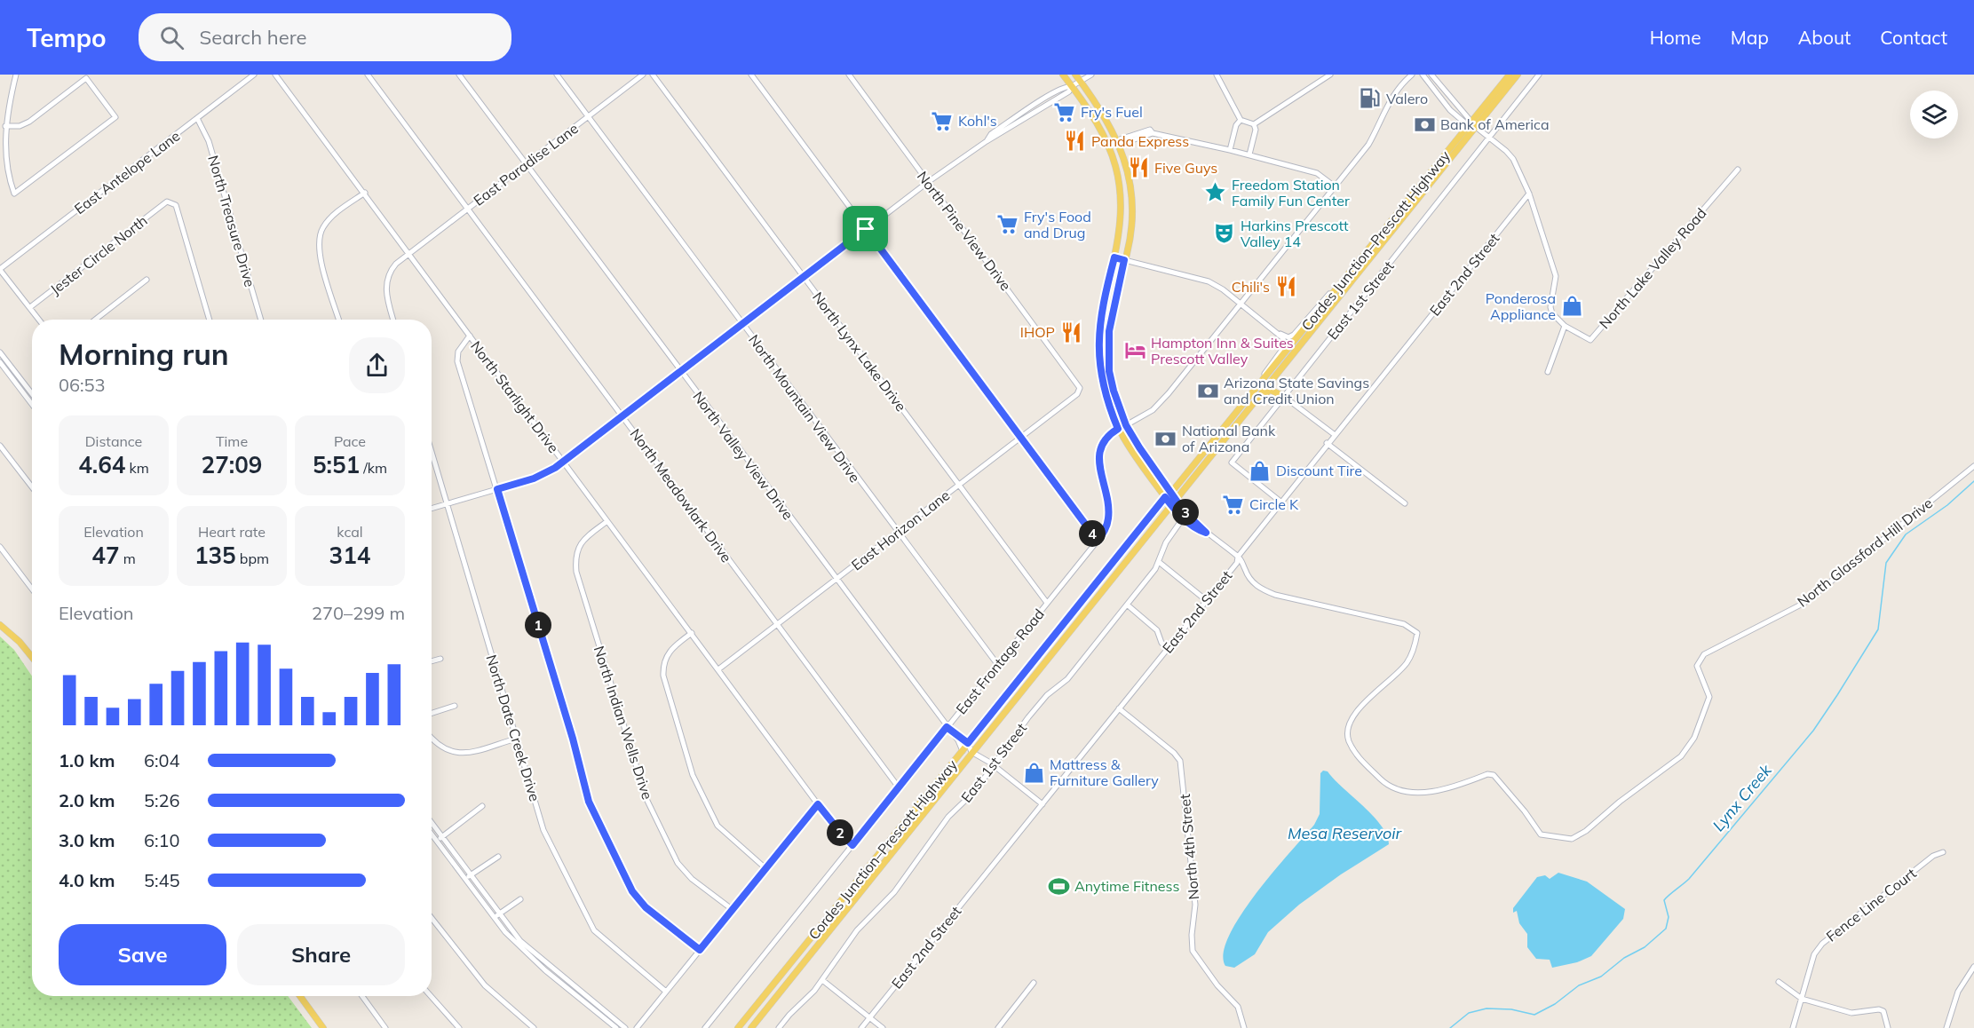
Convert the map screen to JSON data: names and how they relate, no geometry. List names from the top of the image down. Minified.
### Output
{"streets":{"main road":["Cordes Junction–Prescott Highway","North Glassford Hill Drive"],"street":["East Paradise Lane","East Antelope Lane","North Treasure Drive","North Pine View Drive","Jester Circle North","North Lake Valley Road","East 2nd Street","East 1st Street","North Lynx Lake Drive","North Starlight Drive","North Mountain View Drive","North Valley View Drive","North Meadowlark Drive","East Horizon Lane","East Frontage Road","North Indian Wells Drive","North Date Creek Drive","North 4th Street","Fence Line Court"]},"crossings":[["East Paradise Lane","North Starlight Drive"],["East Paradise Lane","North Mountain View Drive"],["East Paradise Lane","North Valley View Drive"],["East Paradise Lane","North Meadowlark Drive"],["East Antelope Lane","North Treasure Drive"],["North Pine View Drive","East Horizon Lane"],["Cordes Junction–Prescott Highway","North Lake Valley Road"],["Cordes Junction–Prescott Highway","North Valley View Drive"],["Cordes Junction–Prescott Highway","North Glassford Hill Drive"],["North Lake Valley Road","East 2nd Street"],["North Lake Valley Road","East 1st Street"],["East 2nd Street","East 1st Street"],["East 2nd Street","North Glassford Hill Drive"],["East 2nd Street","North 4th Street"],["East 1st Street","North Glassford Hill Drive"],["North Lynx Lake Drive","East Horizon Lane"],["North Lynx Lake Drive","East Frontage Road"],["North Starlight Drive","East Horizon Lane"],["North Starlight Drive","East Frontage Road"],["North Starlight Drive","North Indian Wells Drive"],["North Mountain View Drive","East Horizon Lane"],["North Mountain View Drive","East Frontage Road"],["North Valley View Drive","East Horizon Lane"],["North Valley View Drive","East Frontage Road"],["North Meadowlark Drive","East Horizon Lane"],["North Meadowlark Drive","East Frontage Road"],["North Glassford Hill Drive","East Frontage Road"]],"water":["Lynx Creek","Mesa Reservoir"],"places":{"fuel station":["Valero"],"supermarket":["Fry's Fuel","Kohl's","Fry's Food and Drug","Circle K"],"bank":["Bank of America","Arizona State Savings and Credit Union","National Bank of Arizona"],"restaurant":["Panda Express","Five Guys","Chili's","IHOP"],"place":["Freedom Station Family Fun Center"],"theatre":["Harkins Prescott Valley 14"],"shop":["Ponderosa Appliance","Discount Tire","Mattress & Furniture Gallery"],"hotel":["Hampton Inn & Suites Prescott Valley"],"sports":["Anytime Fitness"]},"page":{"header":"Tempo","search":"Search here","nav":["Home","Map","About","Contact"],"heading":["Morning run","06:53"],"stats":[["Distance","4.64 km"],["Time","27:09"],["Pace","5:51 /km"],["Elevation","47 m"],["Heart rate","135 bpm"],["kcal","314"]],"pins":["3","4","1","2"],"chart":["Elevation","270–299 m"],"list":[{"name":"1.0 km","note":"6:04"},{"name":"2.0 km","note":"5:26"},{"name":"3.0 km","note":"6:10"},{"name":"4.0 km","note":"5:45"}],"buttons":["Save","Share"]}}
